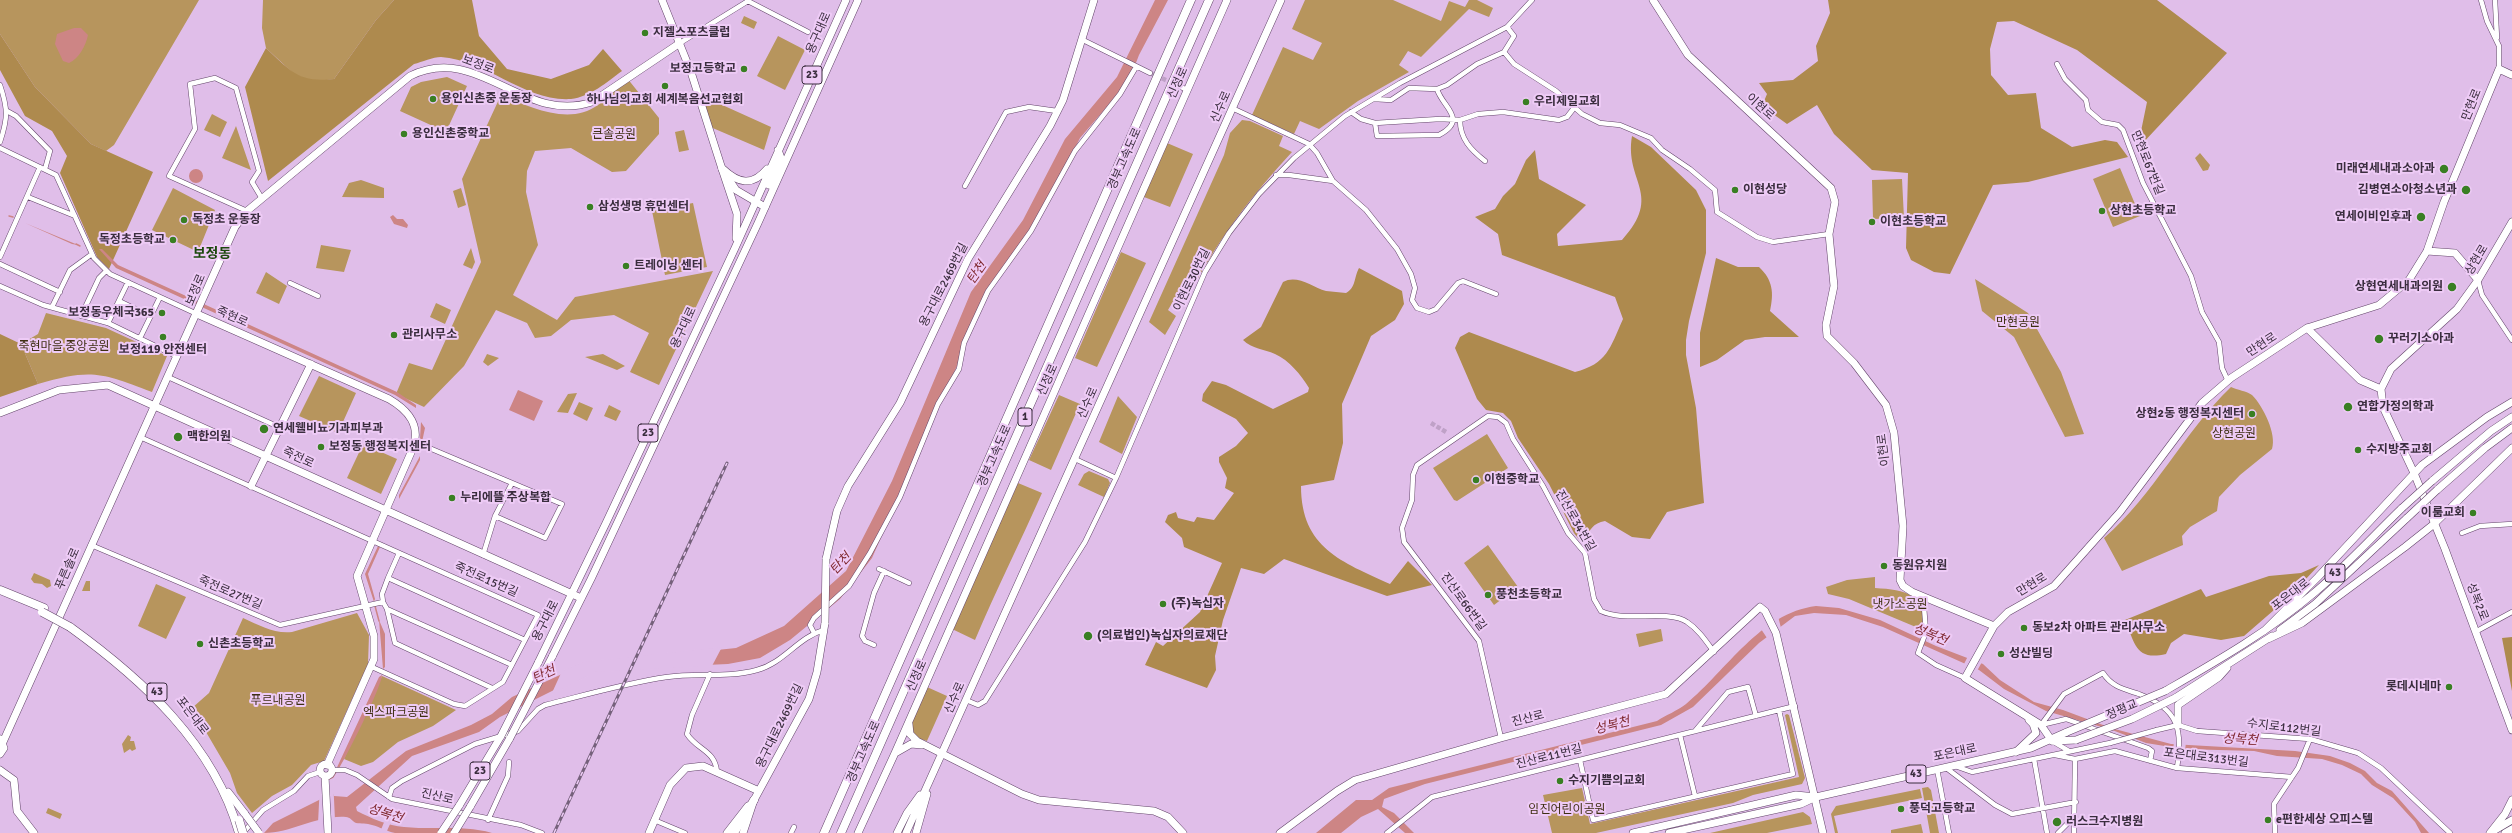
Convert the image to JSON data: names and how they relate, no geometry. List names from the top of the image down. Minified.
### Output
{"streets":{"highway":["경부고속도로","1","43","포은대로"],"street":["용구대로","보정로","23","신정로","만현로","신수로","이현로","만현로67번길","상현로","이현로30번길","용구대로2469번길","죽현로","죽전로","진산로34번길","푸른솔로","죽전로15번길","죽전로27번길","진산로66번길","성복2로","정평교","진산로","수지로112번길","진산로11번길","포은대로313번길"]},"crossings":[["용구대로","죽전로"],["보정로","죽현로"],["보정로","죽전로"],["보정로","푸른솔로"],["만현로","이현로"],["만현로","만현로67번길"],["신수로","이현로30번길"],["죽전로","푸른솔로"],["진산로34번길","진산로66번길"],["진산로34번길","진산로"],["푸른솔로","죽전로15번길"],["푸른솔로","죽전로27번길"],["43","포은대로"],["포은대로","정평교"],["진산로66번길","진산로"],["진산로","진산로11번길"]],"districts":["보정동"],"water":["탄천","성복천"],"parks":["큰솔공원","만현공원","죽현마을 중앙공원","상현공원","냇가소공원","푸르내공원","엑스파크공원","임진어린이공원"],"places":["지젤스포츠클럽","보정고등학교","하나님의교회 세계복음선교협회","용인신촌중 운동장","우리제일교회","용인신촌중학교","미래연세내과소아과","이현성당","김병연소아청소년과","삼성생명 휴먼센터","상현초등학교","연세이비인후과","독정초 운동장","이현초등학교","독정초등학교","트레이닝 센터","상현연세내과의원","보정동우체국365","관리사무소","보정119 안전센터","꾸러기소아과","연합가정의학과","상현2동 행정복지센터","연세웰비뇨기과피부과","맥한의원","보정동 행정복지센터","수지방주교회","이현중학교","누리에뜰 주상복합","이룸교회","동원유치원","풍천초등학교","(주)녹십자","동보2차 아파트 관리사무소","(의료법인)녹십자의료재단","신촌초등학교","성산빌딩","롯데시네마","수지기쁨의교회","풍덕고등학교","e편한세상 오피스텔","러스크수지병원"]}
